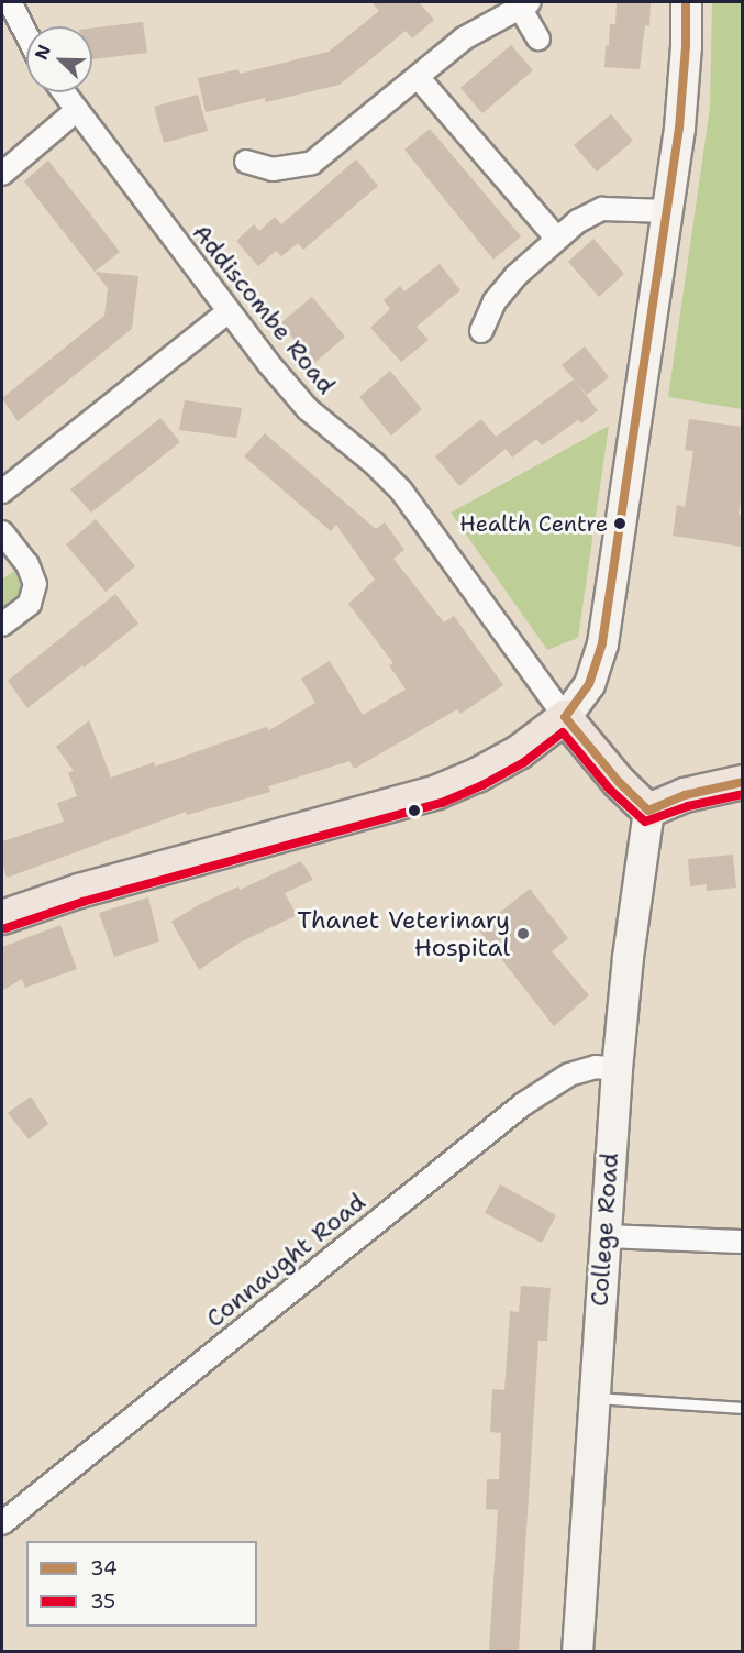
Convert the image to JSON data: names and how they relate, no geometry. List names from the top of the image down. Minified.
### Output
{"streets":{"main road":["College Road"],"street":["Addiscombe Road","Connaught Road"]},"crossings":[["College Road","Connaught Road"]],"places":["Health Centre","Thanet Veterinary Hospital"],"lines":["transit line 34","transit line 35"],"legend":["34","35"],"north":"top left"}
